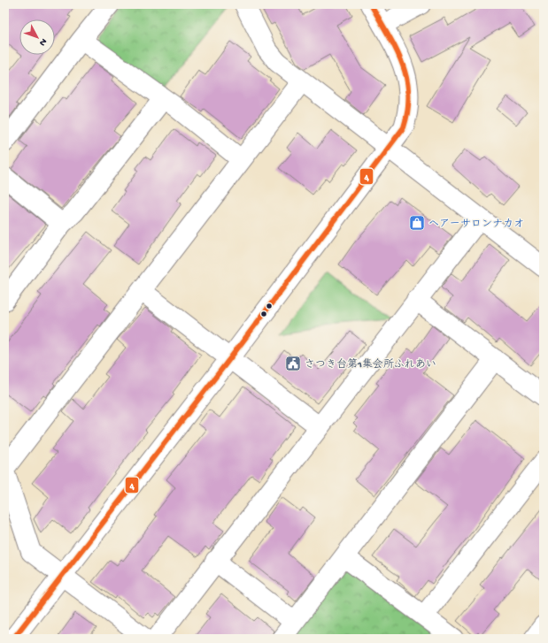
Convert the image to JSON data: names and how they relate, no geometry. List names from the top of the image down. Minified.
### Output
{"places":{"shop":["ヘアーサロンナカオ"],"public building":["さつき台第1集会所ふれあい"]},"lines":["transit line 4"],"north":"bottom right"}
